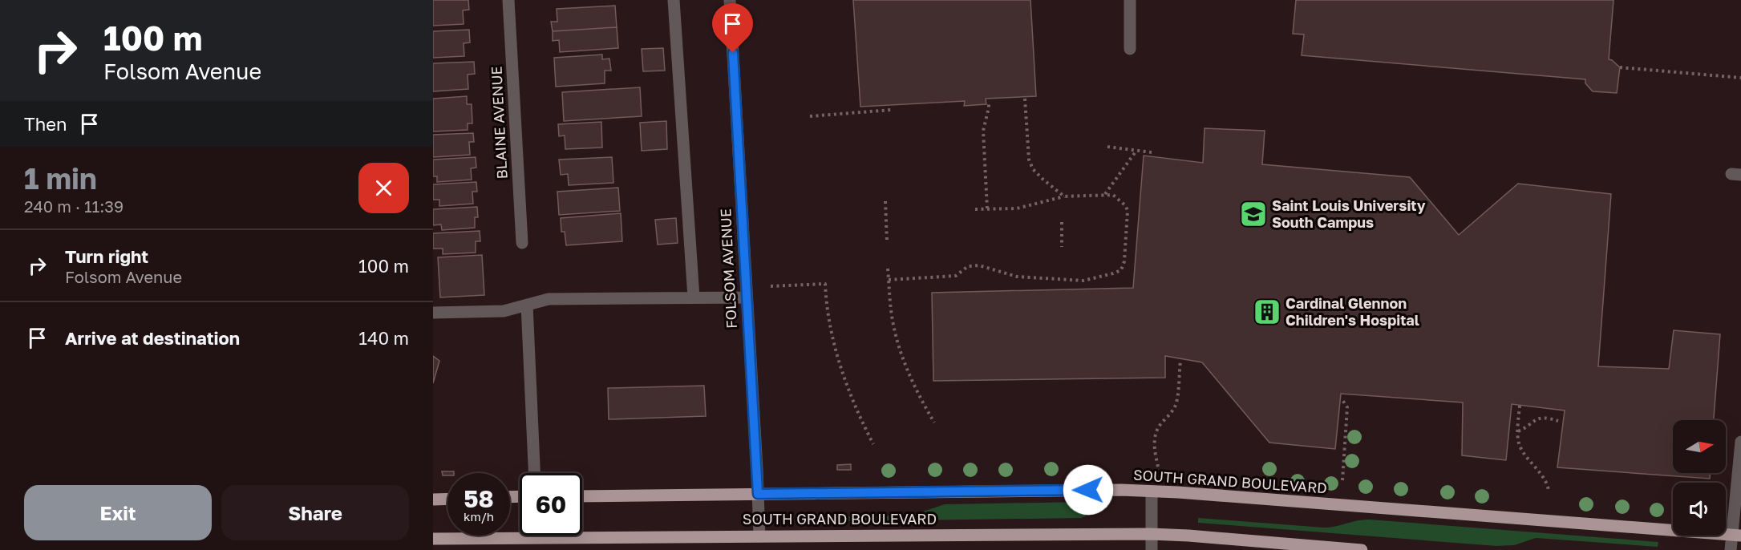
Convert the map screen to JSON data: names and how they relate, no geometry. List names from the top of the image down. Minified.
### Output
{"streets":{"main road":["SOUTH GRAND BOULEVARD"],"street":["BLAINE AVENUE","FOLSOM AVENUE"]},"crossings":[["FOLSOM AVENUE","SOUTH GRAND BOULEVARD"]],"places":{"school or university":["Saint Louis University South Campus"],"building":["Cardinal Glennon Children's Hospital"]},"north":"right","page":{"turn":["100 m","Folsom Avenue"],"then":"Then","heading":["1 min","240 m · 11:39"],"list":[{"name":"Turn right","note":"Folsom Avenue","value":"100 m"},{"name":"Arrive at destination","value":"140 m"}],"speed":"58 km/h","limit":"60","buttons":["Exit","Share"]}}
